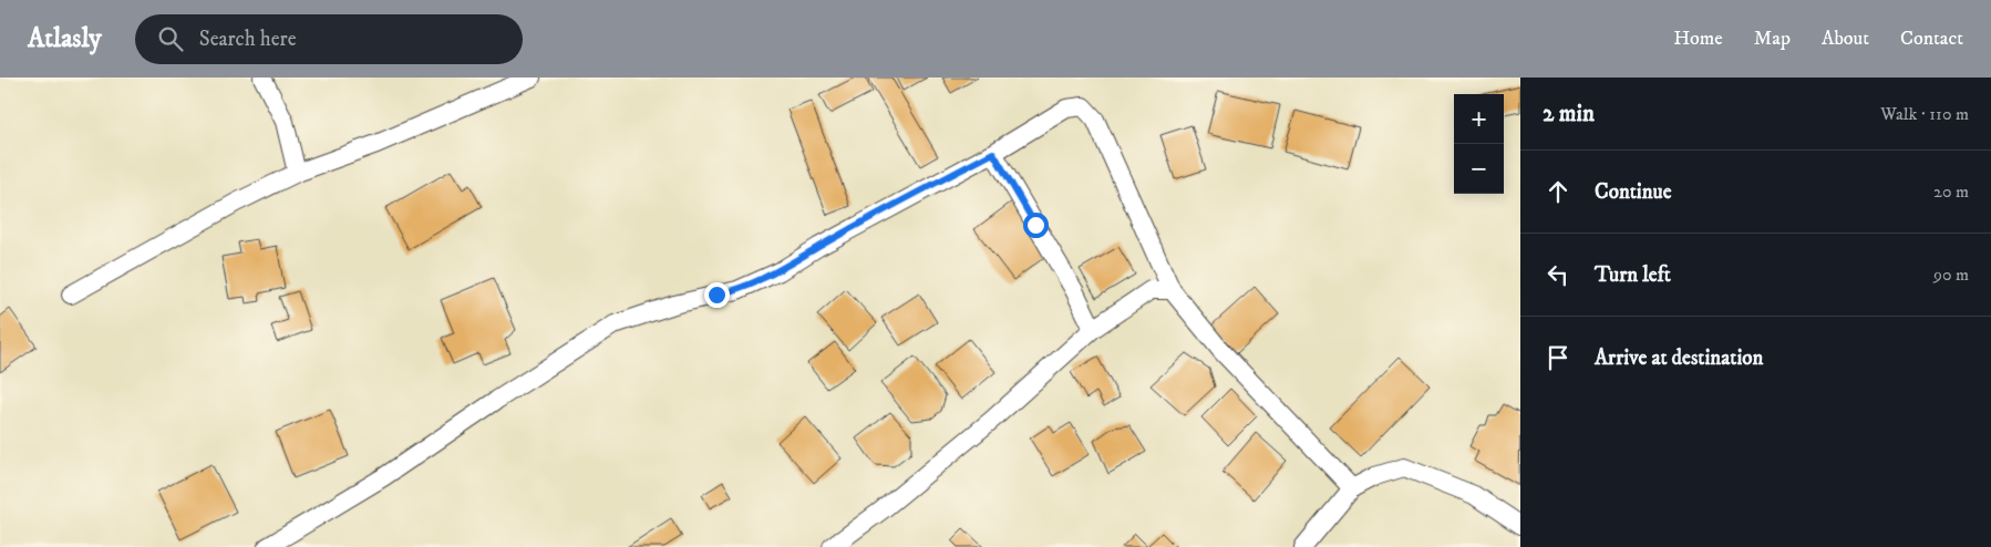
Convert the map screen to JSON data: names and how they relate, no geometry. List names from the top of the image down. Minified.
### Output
{"page":{"header":"Atlasly","search":"Search here","nav":["Home","Map","About","Contact"],"heading":["2 min","Walk · 110 m"],"map_buttons":["+","−"],"list":[["Continue","20 m"],["Turn left","90 m"],"Arrive at destination"]}}
